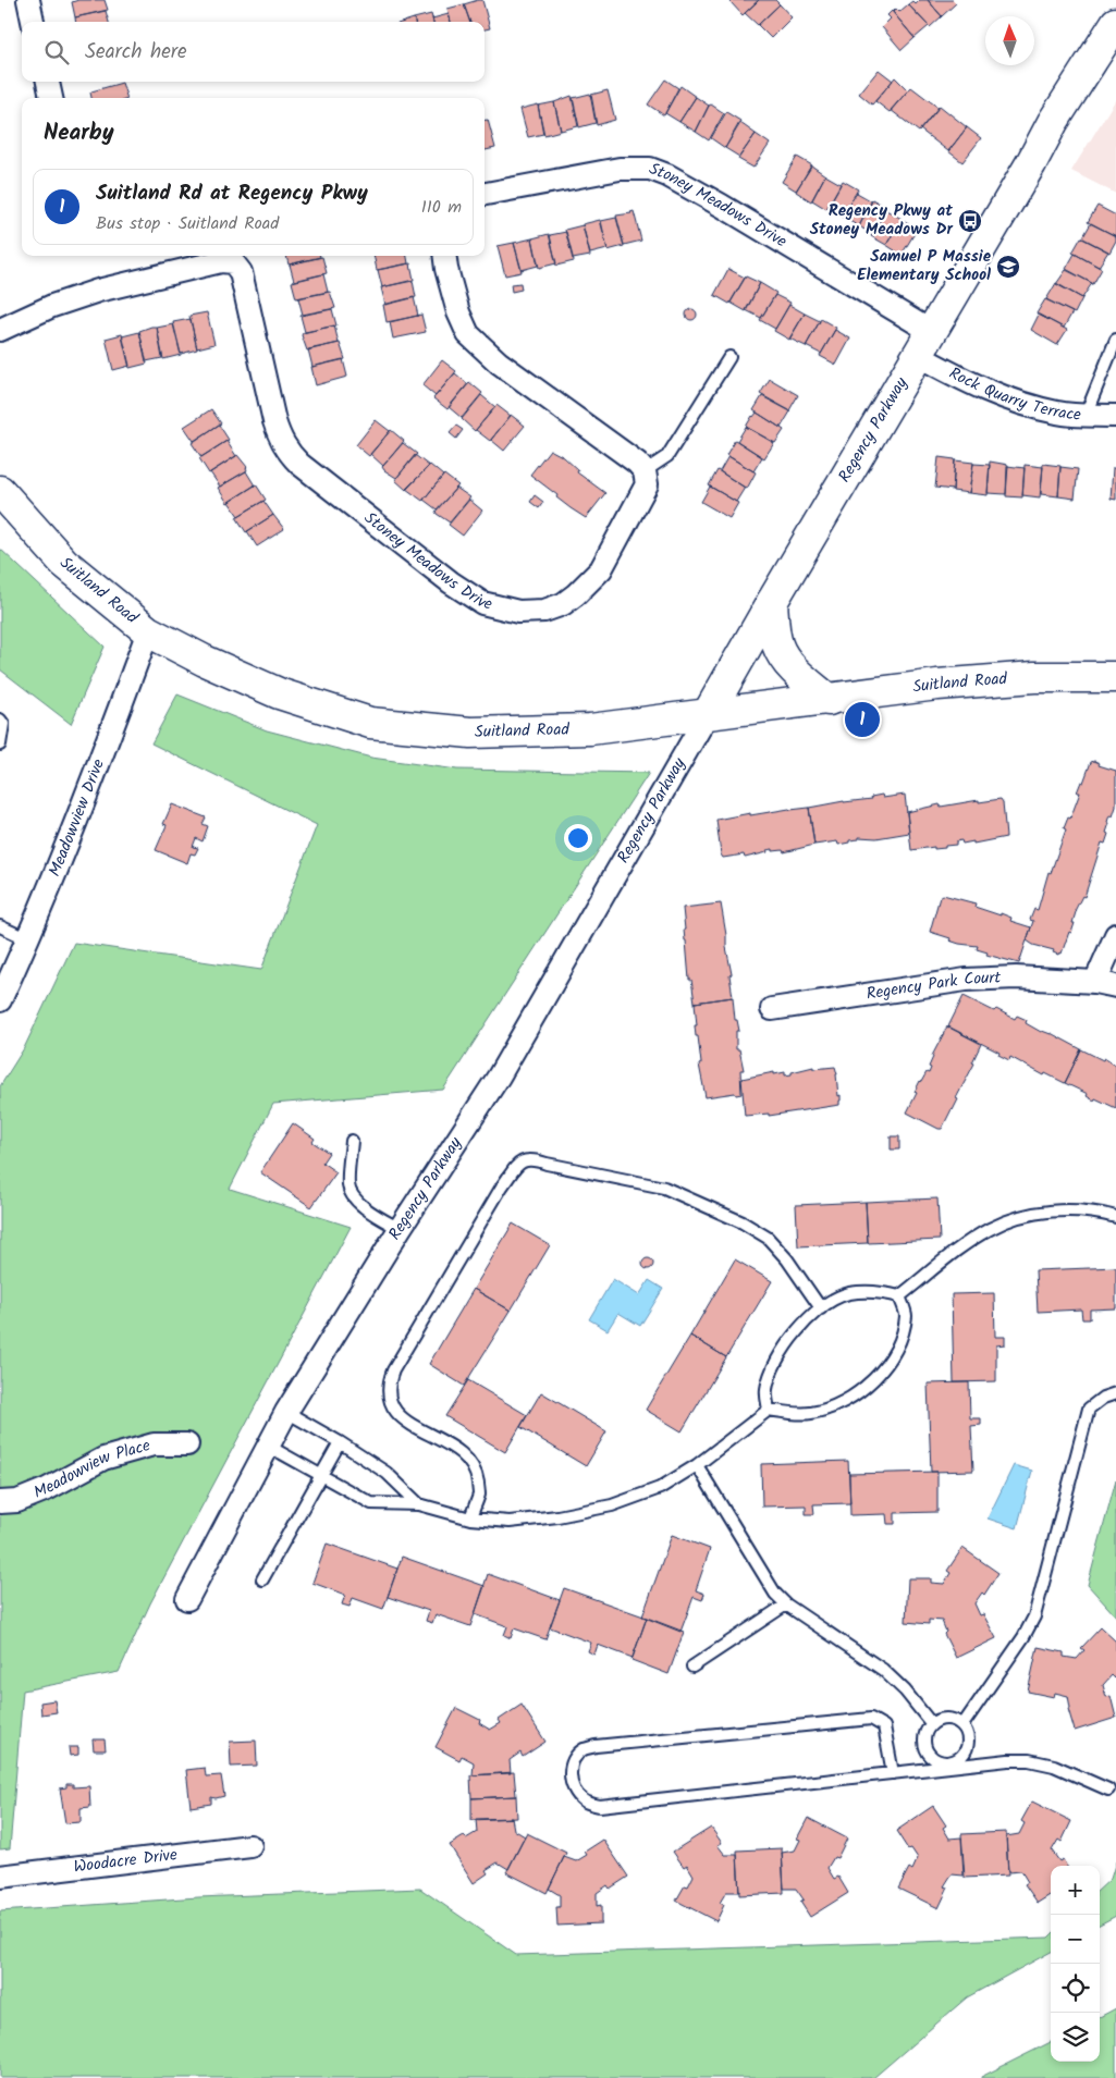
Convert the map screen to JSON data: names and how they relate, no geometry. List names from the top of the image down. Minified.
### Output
{"streets":{"main road":["Regency Parkway","Suitland Road"],"street":["Stoney Meadows Drive","Rock Quarry Terrace","Meadowview Drive","Regency Park Court","Meadowview Place","Woodacre Drive"]},"crossings":[["Stoney Meadows Drive","Rock Quarry Terrace"],["Stoney Meadows Drive","Regency Parkway"],["Rock Quarry Terrace","Regency Parkway"],["Regency Parkway","Suitland Road"],["Suitland Road","Meadowview Drive"]],"places":{"bus stop":["Regency Pkwy at Stoney Meadows Dr"],"school or university":["Samuel P Massie Elementary School"]},"north":"top","page":{"search":"Search here","heading":"Nearby","list":[{"mark":"1","name":"Suitland Rd at Regency Pkwy","note":"Bus stop · Suitland Road","value":"110 m"}],"pins":"1","map_buttons":["+","−"]}}
